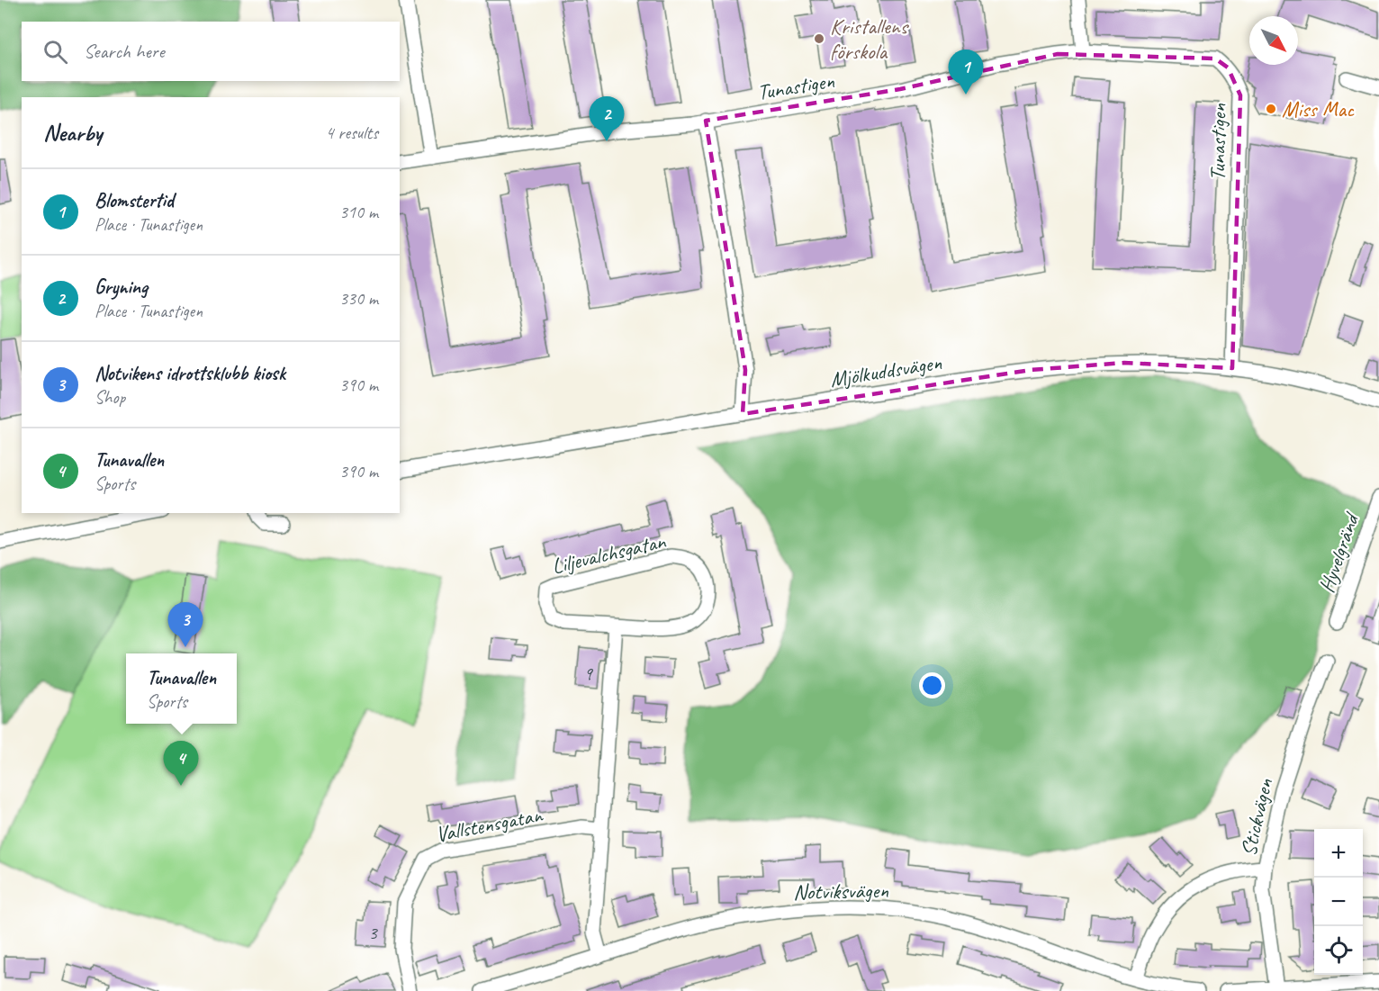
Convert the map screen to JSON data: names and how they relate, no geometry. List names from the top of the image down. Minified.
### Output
{"streets":{"street":["Tunastigen","Mjölkuddsvägen","Liljevalchsgatan","Hyvelgränd","Stickvägen","Vallstensgatan","Notviksvägen"]},"crossings":[["Tunastigen","Mjölkuddsvägen"]],"places":["Kristallens förskola","Miss Mac"],"house_numbers":["9","3"],"north":"bottom right","page":{"search":"Search here","pins":["1","2","3","4"],"heading":["Nearby","4 results"],"list":[{"mark":"1","name":"Blomstertid","note":"Place · Tunastigen","value":"310 m"},{"mark":"2","name":"Gryning","note":"Place · Tunastigen","value":"330 m"},{"mark":"3","name":"Notvikens idrottsklubb kiosk","note":"Shop","value":"390 m"},{"mark":"4","name":"Tunavallen","note":"Sports","value":"390 m"}],"popup":["Tunavallen","Sports"],"map_buttons":["+","−"]}}
